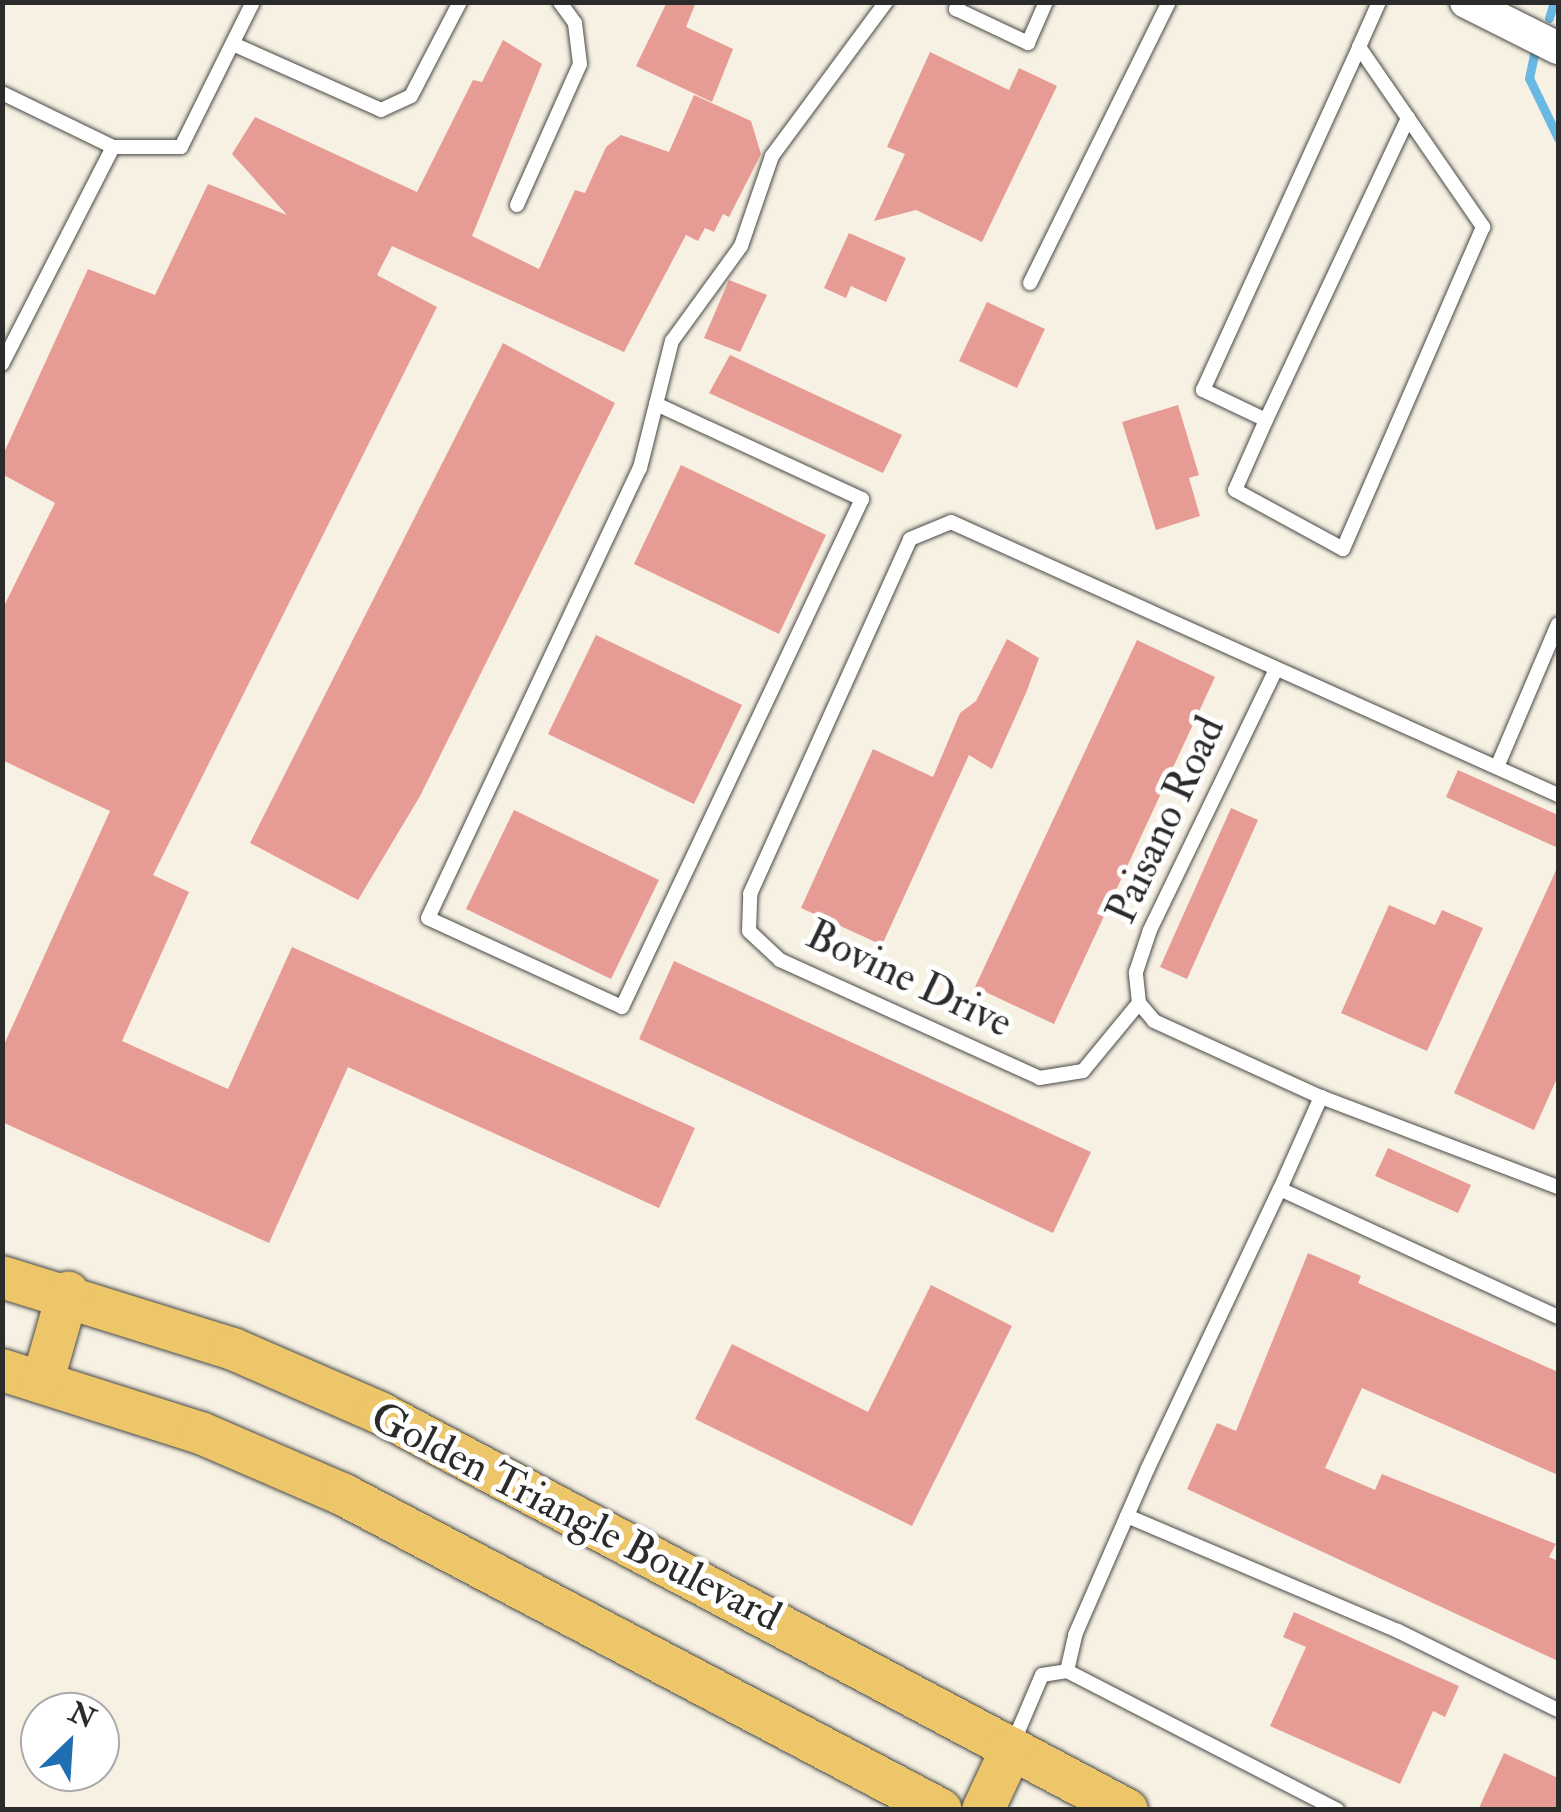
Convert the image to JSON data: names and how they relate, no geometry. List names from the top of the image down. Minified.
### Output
{"streets":{"main road":["Golden Triangle Boulevard"],"lane":["Paisano Road","Bovine Drive"]},"crossings":[["Paisano Road","Bovine Drive"]],"north":"top right"}
